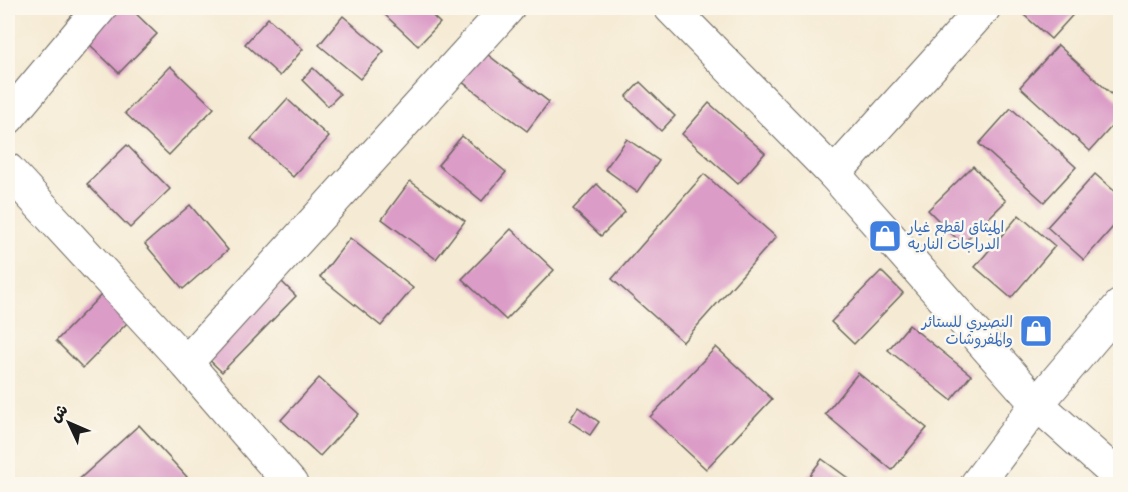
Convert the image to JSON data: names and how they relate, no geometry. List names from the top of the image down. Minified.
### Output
{"places":{"shop":["الميثاق لقطع غيار الدراجات الناريه","النصيري للستائر والمفروشات"]},"north":"top left"}
